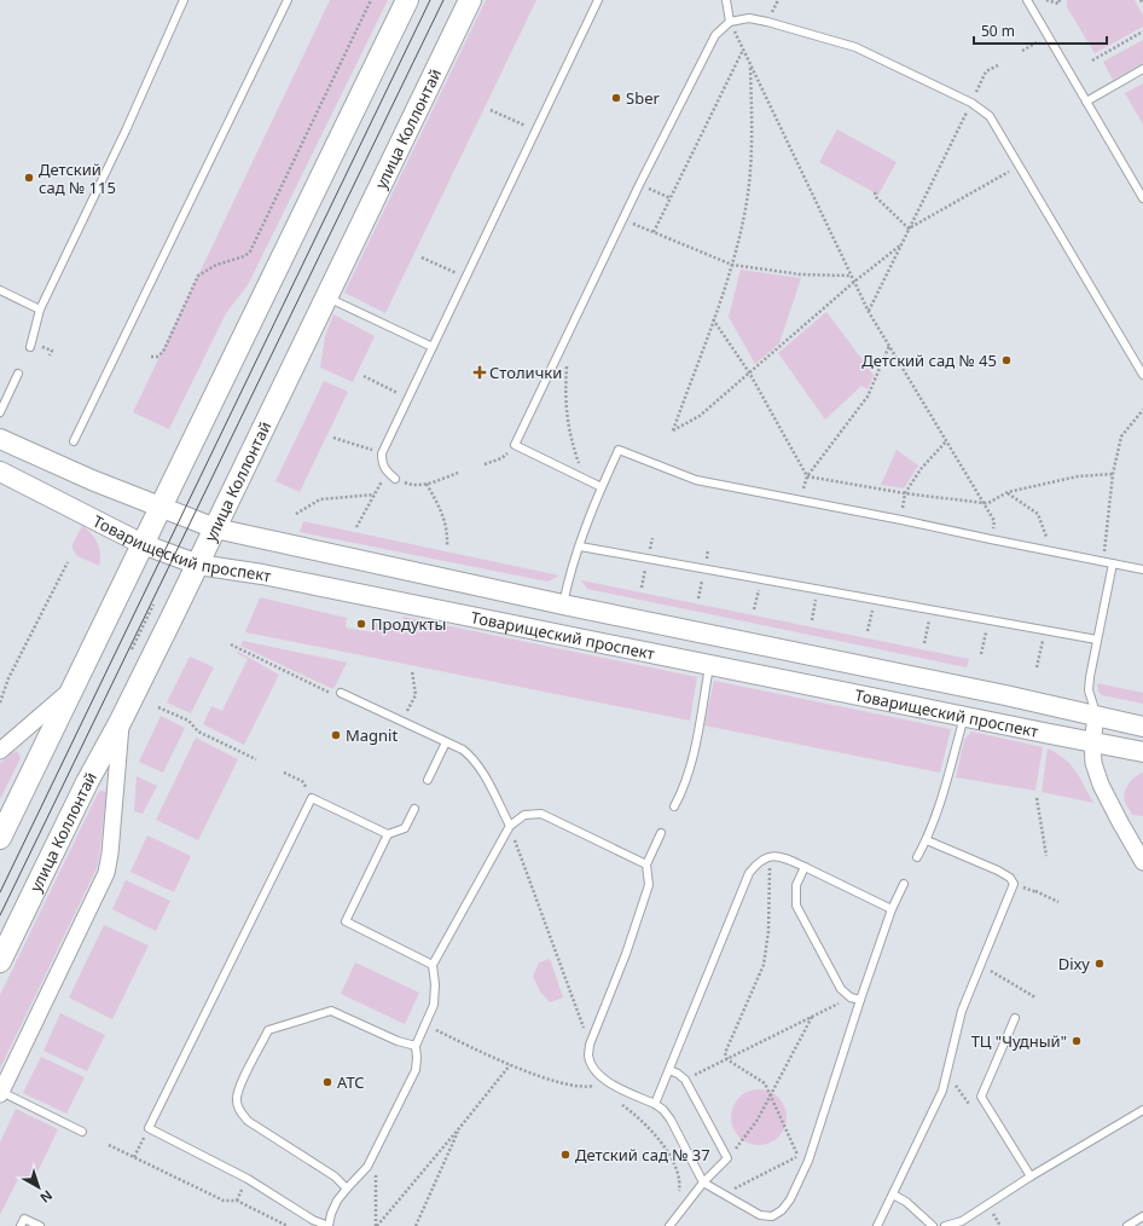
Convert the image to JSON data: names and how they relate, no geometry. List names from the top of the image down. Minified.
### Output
{"streets":{"main road":["улица Коллонтай"],"street":["Товарищеский проспект"]},"crossings":[["улица Коллонтай","Товарищеский проспект"]],"places":{"other":["Sber","Детский сад № 115","Детский сад № 45","Продукты","Magnit","Dixy","ТЦ \"Чудный\"","АТС","Детский сад № 37"],"health":["Столички"]},"scale_bar":"50 m","north":"bottom right"}
